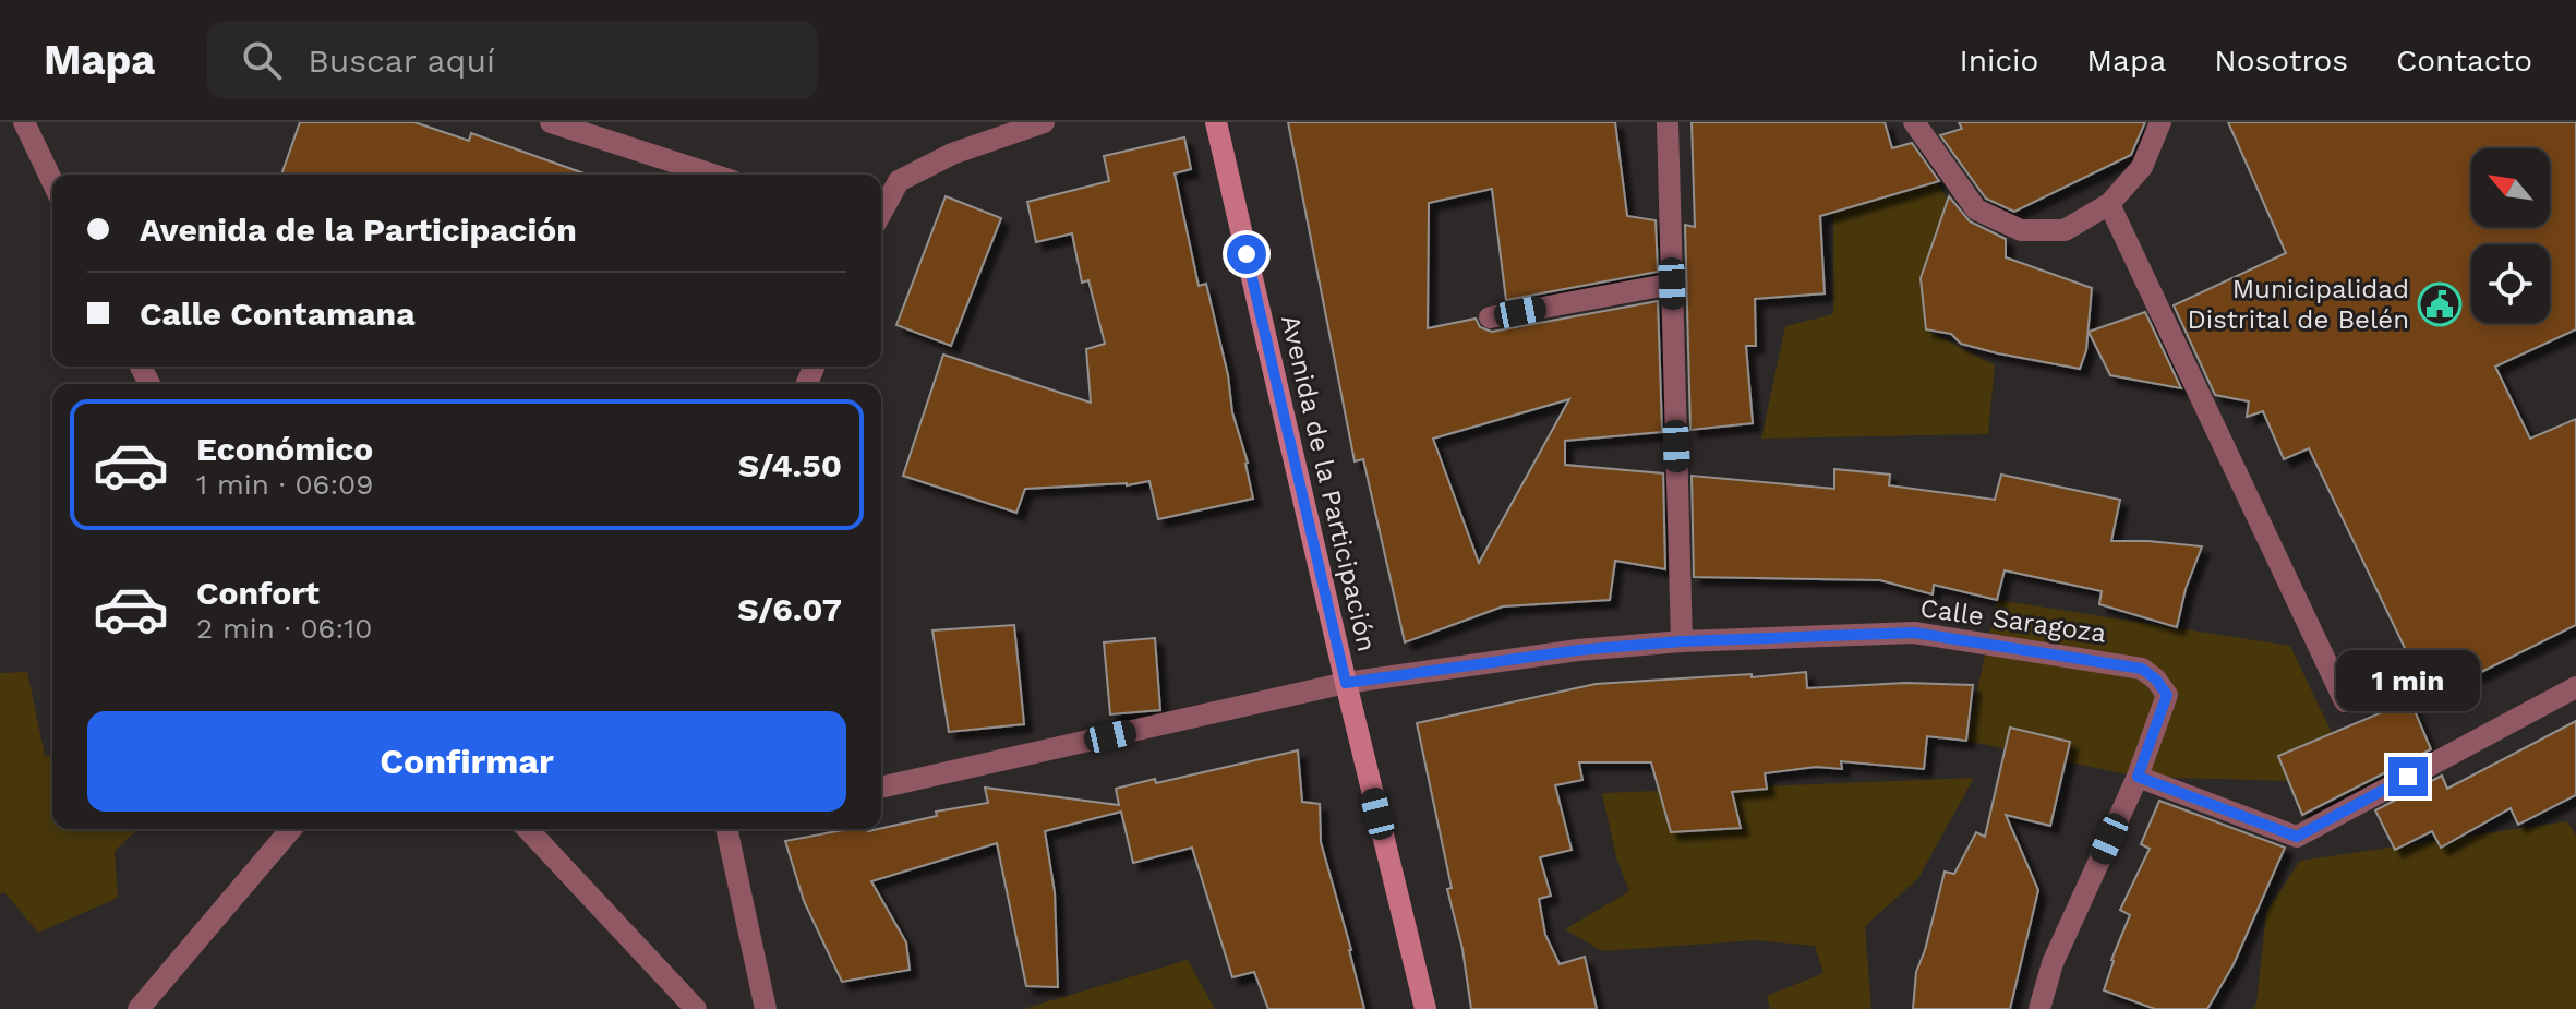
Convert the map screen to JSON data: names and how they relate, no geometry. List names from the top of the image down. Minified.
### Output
{"streets":{"main road":["Avenida de la Participación"],"street":["Calle Saragoza"]},"crossings":[["Avenida de la Participación","Calle Saragoza"]],"places":{"public building":["Municipalidad Distrital de Belén"]},"north":"top left","page":{"header":"Mapa","search":"Buscar aquí","nav":["Inicio","Mapa","Nosotros","Contacto"],"banner":["Avenida de la Participación","Calle Contamana"],"list":[{"name":"Económico","note":"1 min · 06:09","value":"S/4.50"},{"name":"Confort","note":"2 min · 06:10","value":"S/6.07"}],"bubble":"1 min","buttons":"Confirmar"}}
